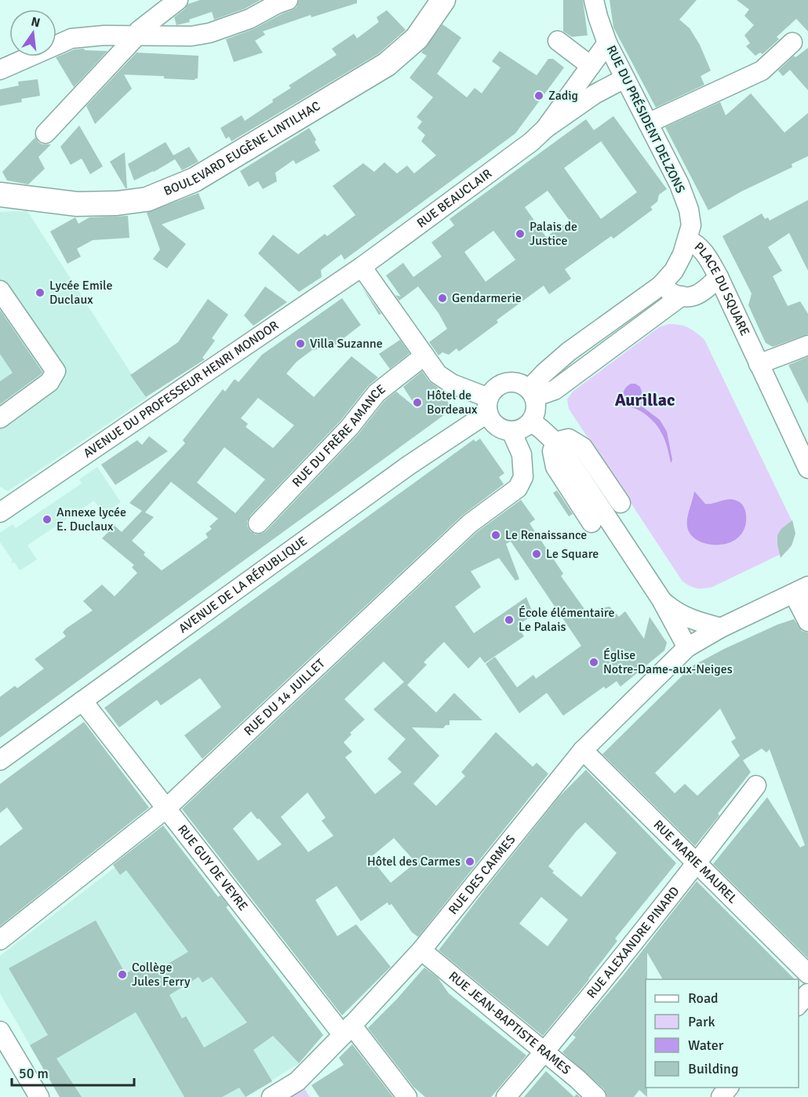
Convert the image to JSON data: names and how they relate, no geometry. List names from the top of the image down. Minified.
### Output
{"streets":{"main road":["BOULEVARD EUGÈNE LINTILHAC"],"street":["RUE DU PRÉSIDENT DELZONS","RUE BEAUCLAIR","PLACE DU SQUARE","AVENUE DU PROFESSEUR HENRI MONDOR","RUE DU FRÈRE AMANCE","AVENUE DE LA RÉPUBLIQUE","RUE DU 14 JUILLET","RUE MARIE MAUREL","RUE GUY DE VEYRE","RUE DES CARMES","RUE ALEXANDRE PINARD","RUE JEAN-BAPTISTE RAMES"]},"crossings":[["RUE DU PRÉSIDENT DELZONS","RUE BEAUCLAIR"],["RUE DU PRÉSIDENT DELZONS","PLACE DU SQUARE"],["RUE BEAUCLAIR","AVENUE DU PROFESSEUR HENRI MONDOR"],["PLACE DU SQUARE","AVENUE DE LA RÉPUBLIQUE"],["PLACE DU SQUARE","RUE DU 14 JUILLET"],["AVENUE DE LA RÉPUBLIQUE","RUE DU 14 JUILLET"],["AVENUE DE LA RÉPUBLIQUE","RUE GUY DE VEYRE"],["RUE DU 14 JUILLET","RUE GUY DE VEYRE"],["RUE MARIE MAUREL","RUE DES CARMES"],["RUE MARIE MAUREL","RUE ALEXANDRE PINARD"],["RUE GUY DE VEYRE","RUE DES CARMES"],["RUE DES CARMES","RUE JEAN-BAPTISTE RAMES"],["RUE ALEXANDRE PINARD","RUE JEAN-BAPTISTE RAMES"]],"districts":["Aurillac"],"places":["Zadig","Palais de Justice","Lycée Emile Duclaux","Gendarmerie","Villa Suzanne","Hôtel de Bordeaux","Annexe lycée E. Duclaux","Le Renaissance","Le Square","École élémentaire Le Palais","Église Notre-Dame-aux-Neiges","Hôtel des Carmes","Collège Jules Ferry"],"legend":["Road","Park","Water","Building"],"scale_bar":"50 m","north":"top"}
